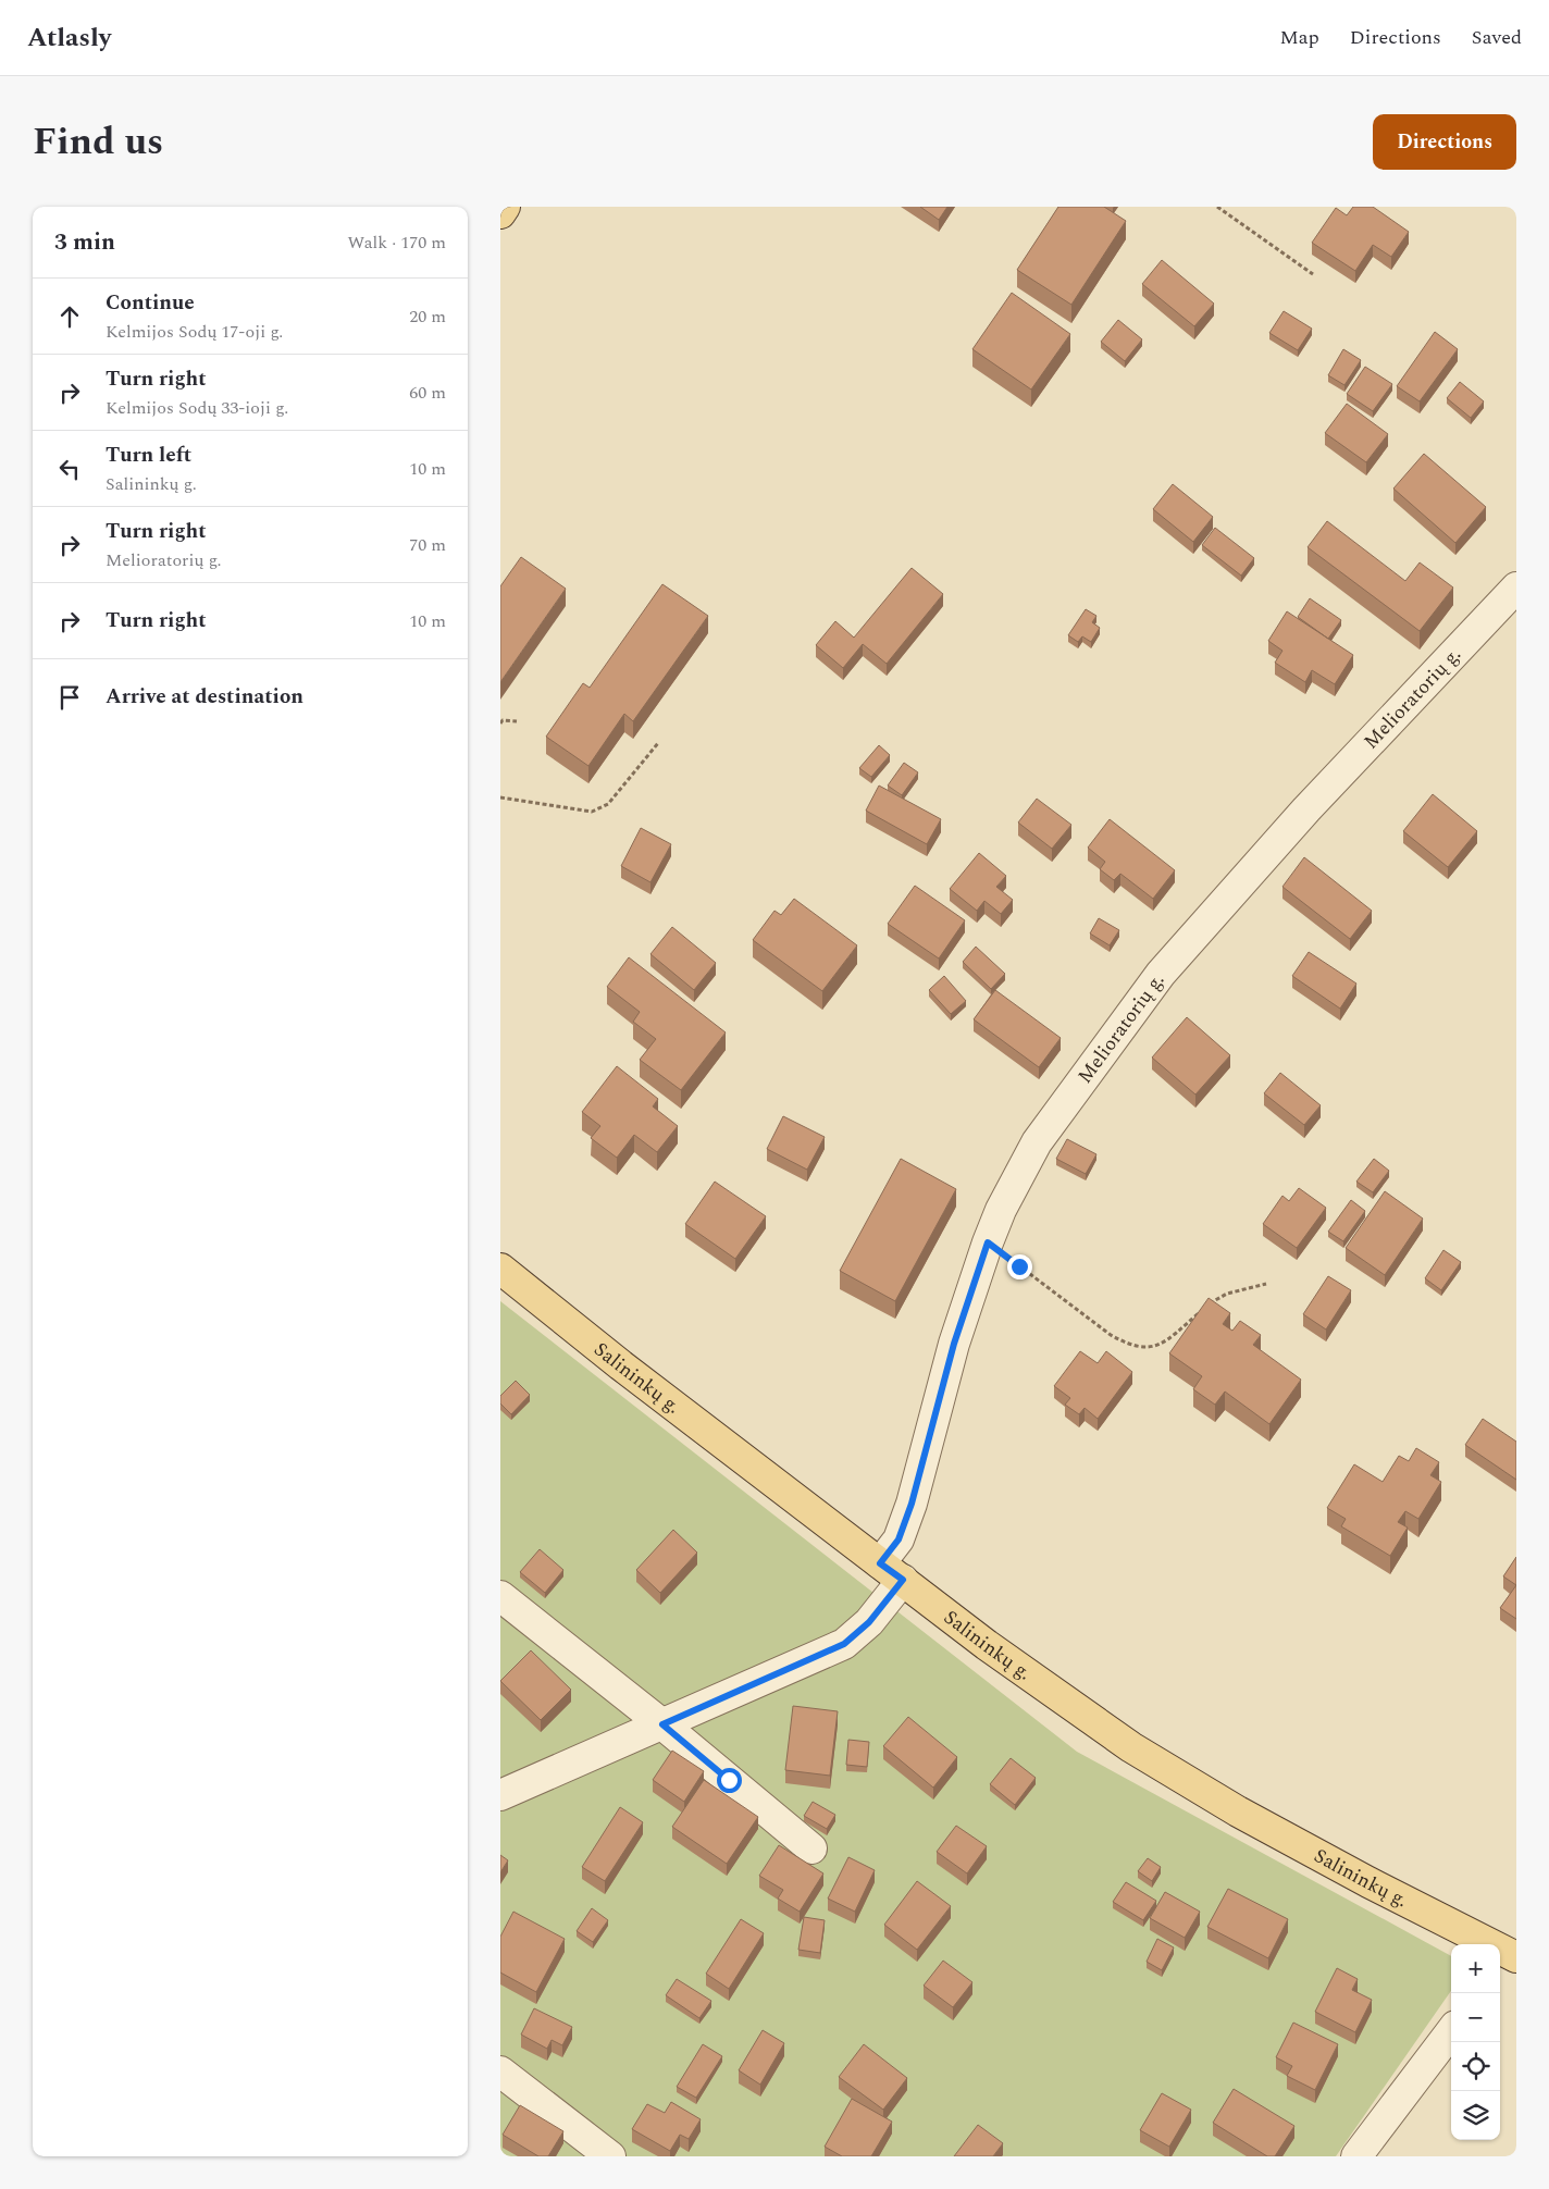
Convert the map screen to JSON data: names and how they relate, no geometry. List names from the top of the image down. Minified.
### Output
{"streets":{"main road":["Salininkų g."],"street":["Melioratorių g."]},"crossings":[["Melioratorių g.","Salininkų g."]],"page":{"header":"Atlasly","nav":["Map","Directions","Saved"],"title":"Find us","buttons":"Directions","heading":["3 min","Walk · 170 m"],"list":[["Continue","Kelmijos Sodų 17-oji g.","20 m"],["Turn right","Kelmijos Sodų 33-ioji g.","60 m"],["Turn left","Salininkų g.","10 m"],["Turn right","Melioratorių g.","70 m"],["Turn right","10 m"],"Arrive at destination"],"map_buttons":["+","−"]}}
